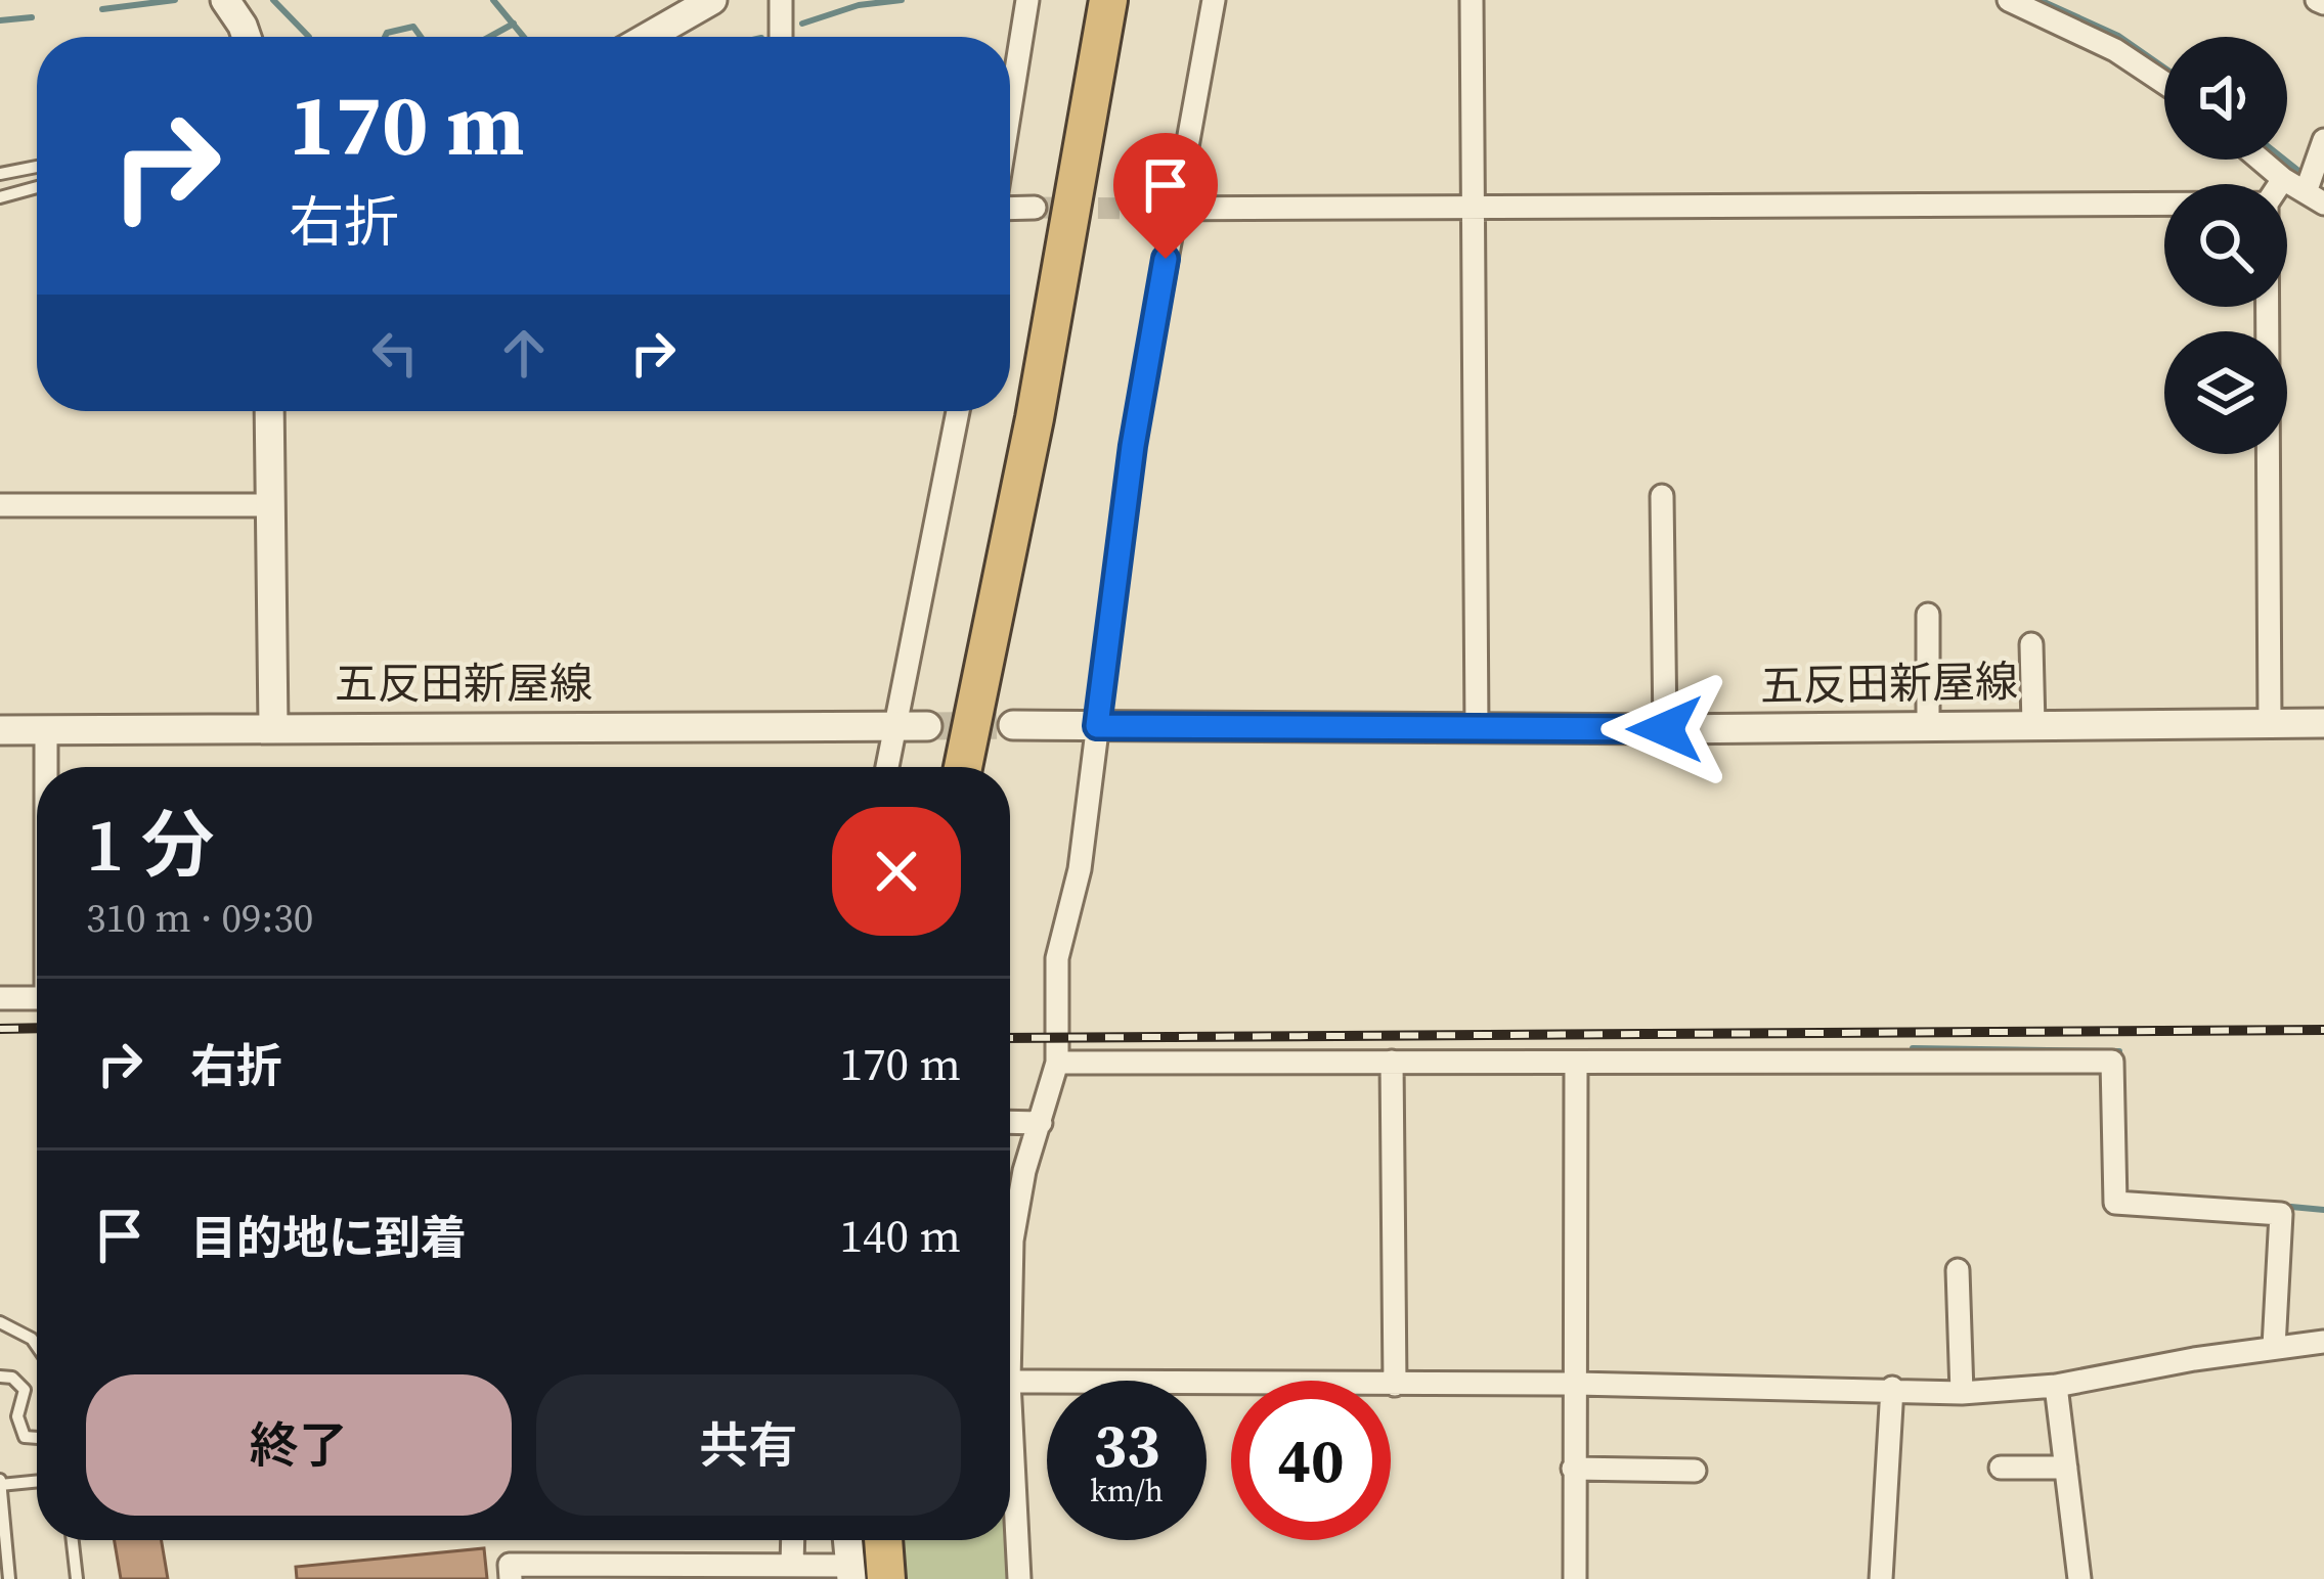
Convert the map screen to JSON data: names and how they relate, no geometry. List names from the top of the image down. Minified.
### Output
{"streets":{"street":["五反田新屋線"]},"page":{"turn":["170 m","右折"],"heading":["1 分","310 m · 09:30"],"list":[{"name":"右折","value":"170 m"},{"name":"目的地に到着","value":"140 m"}],"buttons":["終了","共有"],"speed":"33 km/h","limit":"40"}}
